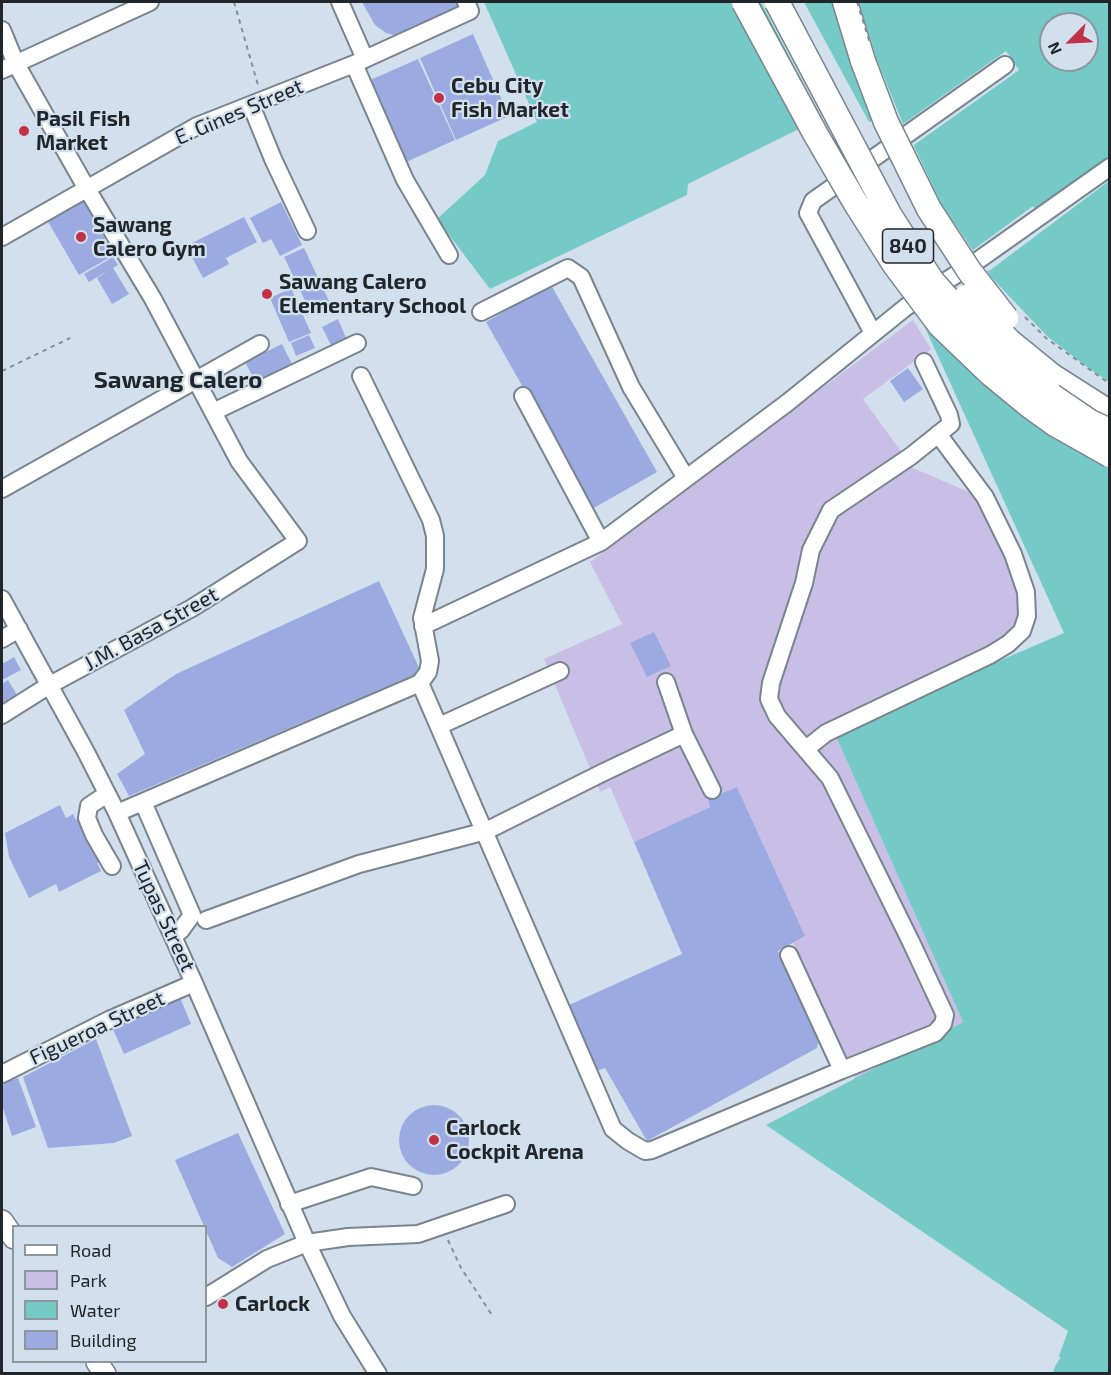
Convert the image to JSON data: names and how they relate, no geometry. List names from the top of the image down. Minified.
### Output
{"streets":{"highway":["840"],"street":["E. Gines Street","J.M. Basa Street","Tupas Street","Figueroa Street"]},"crossings":[["J.M. Basa Street","Tupas Street"],["Tupas Street","Figueroa Street"]],"districts":["Sawang Calero"],"places":["Cebu City Fish Market","Pasil Fish Market","Sawang Calero Gym","Sawang Calero Elementary School","Carlock Cockpit Arena","Carlock"],"legend":["Road","Park","Water","Building"],"north":"bottom left"}
